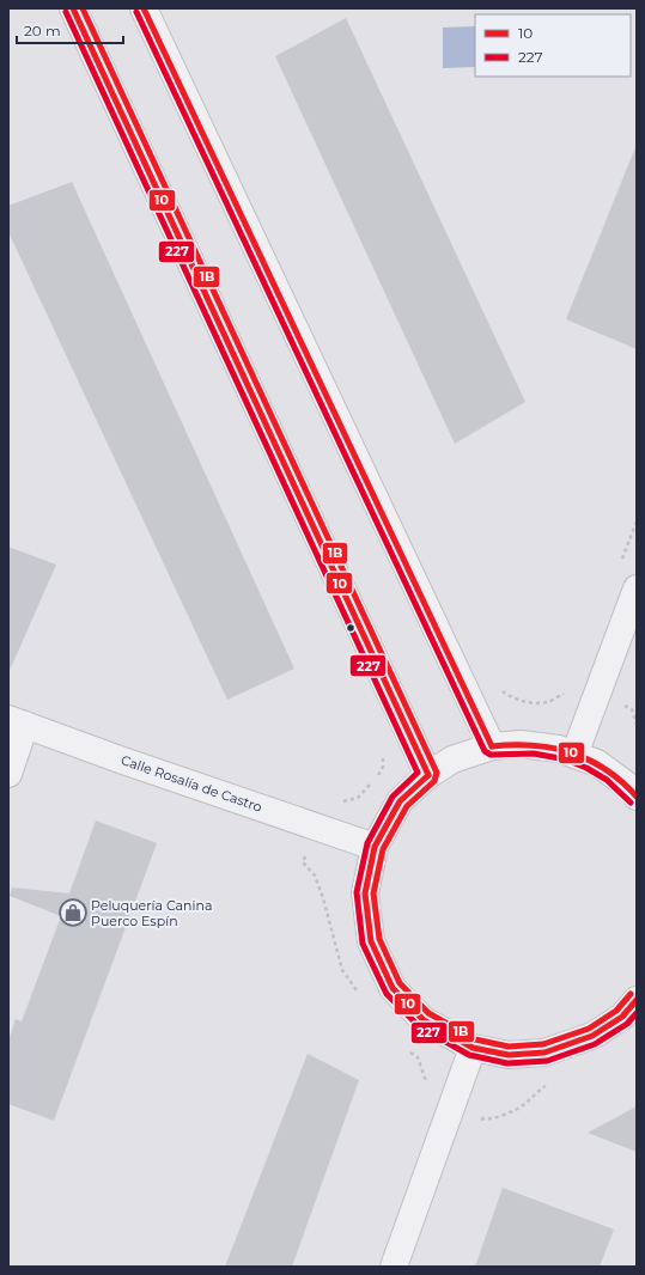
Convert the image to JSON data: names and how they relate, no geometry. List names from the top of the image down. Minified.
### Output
{"streets":{"street":["Calle Rosalía de Castro"]},"places":{"shop":["Peluquería Canina Puerco Espín"]},"lines":["transit line 10","transit line 1B","transit line 227"],"legend":["10","227"],"scale_bar":"20 m"}
